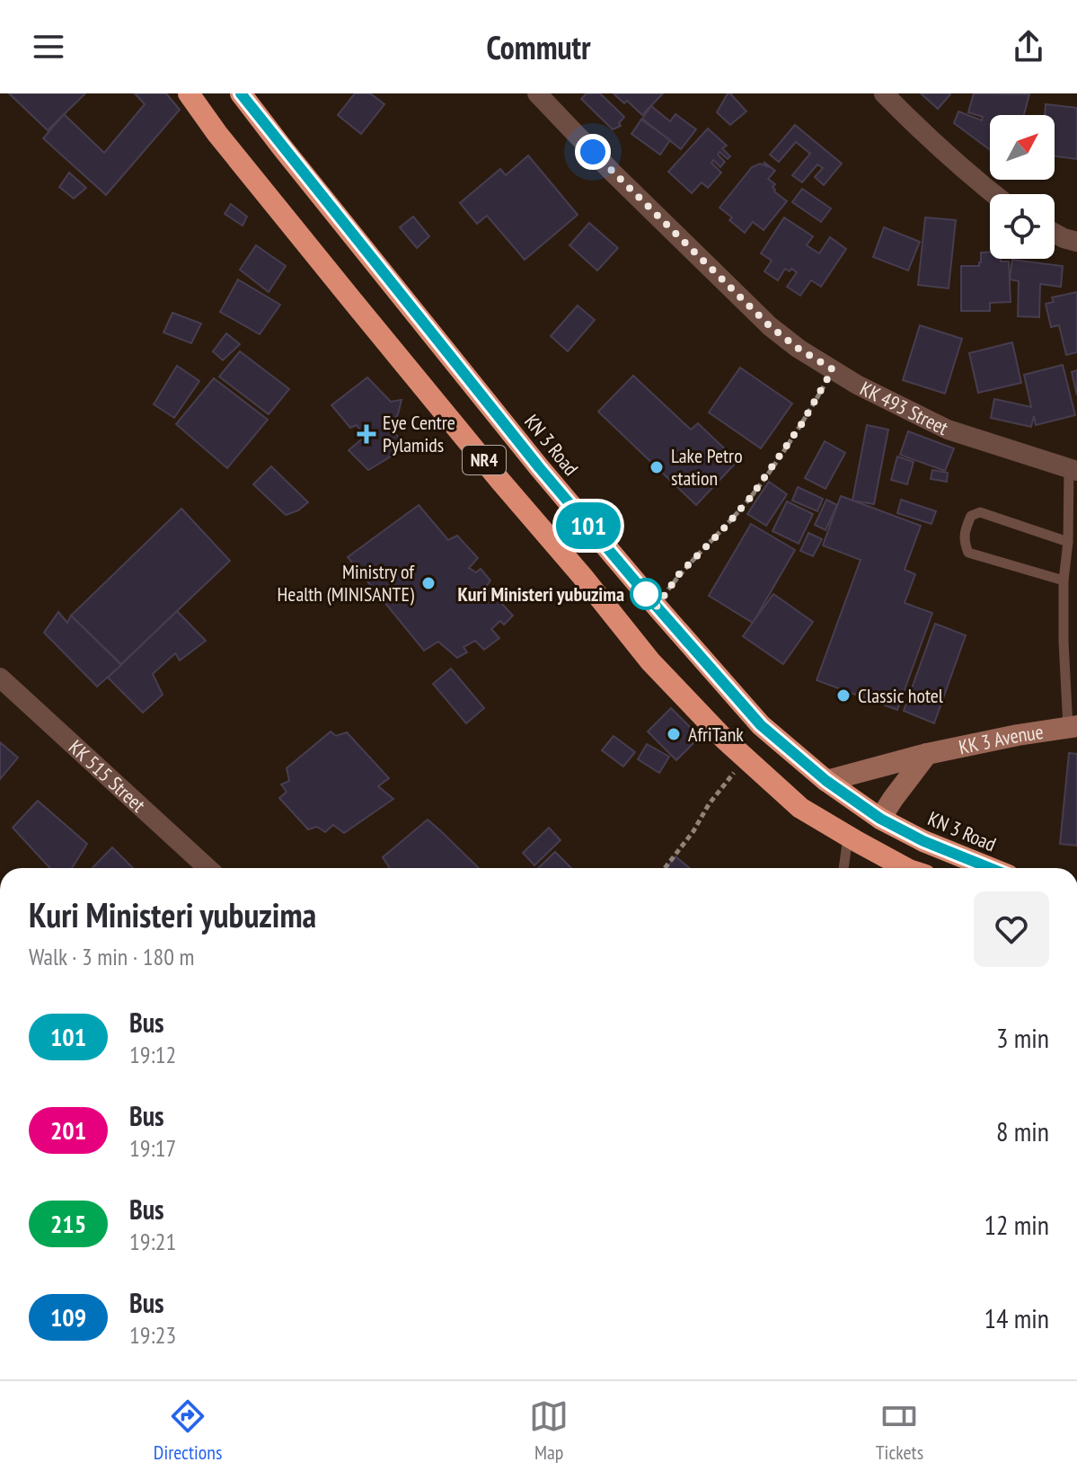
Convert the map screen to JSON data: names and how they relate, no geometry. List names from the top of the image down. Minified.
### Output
{"streets":{"highway":["KN 3 Road","NR4"],"main road":["KK 3 Avenue"],"street":["KK 493 Street","KK 515 Street"]},"crossings":[["KN 3 Road","KK 3 Avenue"]],"places":{"health":["Eye Centre Pylamids"],"other":["Lake Petro station","Ministry of Health (MINISANTE)","Kuri Ministeri yubuzima","Classic hotel","AfriTank"]},"lines":["bus line 101"],"north":"top right","page":{"header":"Commutr","on_map":"101","heading":["Kuri Ministeri yubuzima","Walk · 3 min · 180 m"],"list":[{"mark":"101","name":"Bus","note":"19:12","value":"3 min"},{"mark":"201","name":"Bus","note":"19:17","value":"8 min"},{"mark":"215","name":"Bus","note":"19:21","value":"12 min"},{"mark":"109","name":"Bus","note":"19:23","value":"14 min"}],"tabs":["Directions","Map","Tickets"]}}
